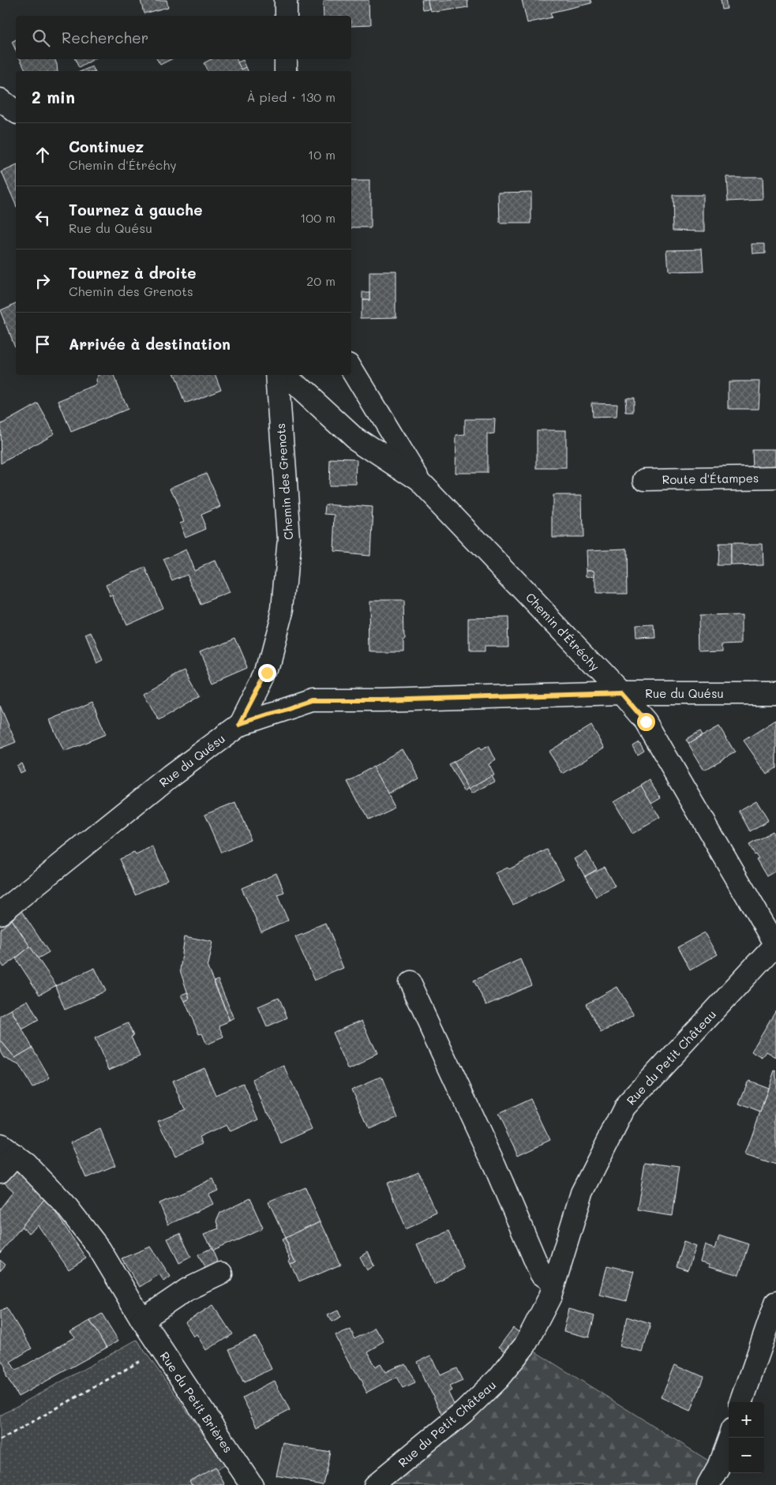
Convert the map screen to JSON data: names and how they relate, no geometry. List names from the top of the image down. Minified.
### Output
{"streets":{"street":["Route d'Étampes","Chemin des Grenots","Chemin d'Étréchy","Rue du Quésu","Rue du Petit Château","Rue du Petit Brières"]},"crossings":[["Chemin des Grenots","Rue du Quésu"],["Chemin d'Étréchy","Rue du Quésu"],["Chemin d'Étréchy","Rue du Petit Château"]],"page":{"search":"Rechercher","heading":["2 min","À pied · 130 m"],"list":[["Continuez","Chemin d'Étréchy","10 m"],["Tournez à gauche","Rue du Quésu","100 m"],["Tournez à droite","Chemin des Grenots","20 m"],"Arrivée à destination"],"map_buttons":["+","−"]}}
